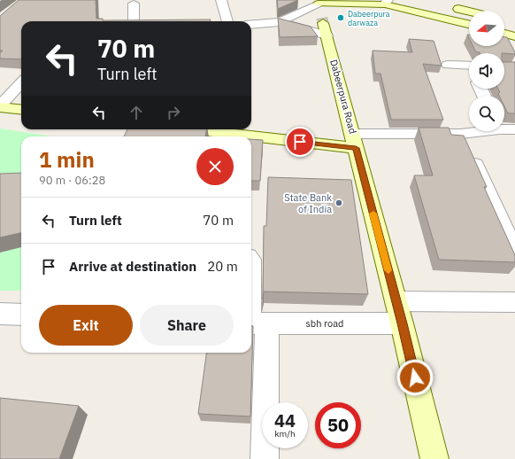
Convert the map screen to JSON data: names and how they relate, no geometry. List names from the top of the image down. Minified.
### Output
{"streets":{"street":["Dabeerpura Road","sbh road"]},"crossings":[["Dabeerpura Road","sbh road"]],"places":["Dabeerpura darwaza","State Bank of India"],"north":"left","page":{"turn":["70 m","Turn left"],"heading":["1 min","90 m · 06:28"],"list":[{"name":"Turn left","value":"70 m"},{"name":"Arrive at destination","value":"20 m"}],"buttons":["Exit","Share"],"speed":"44 km/h","limit":"50"}}
